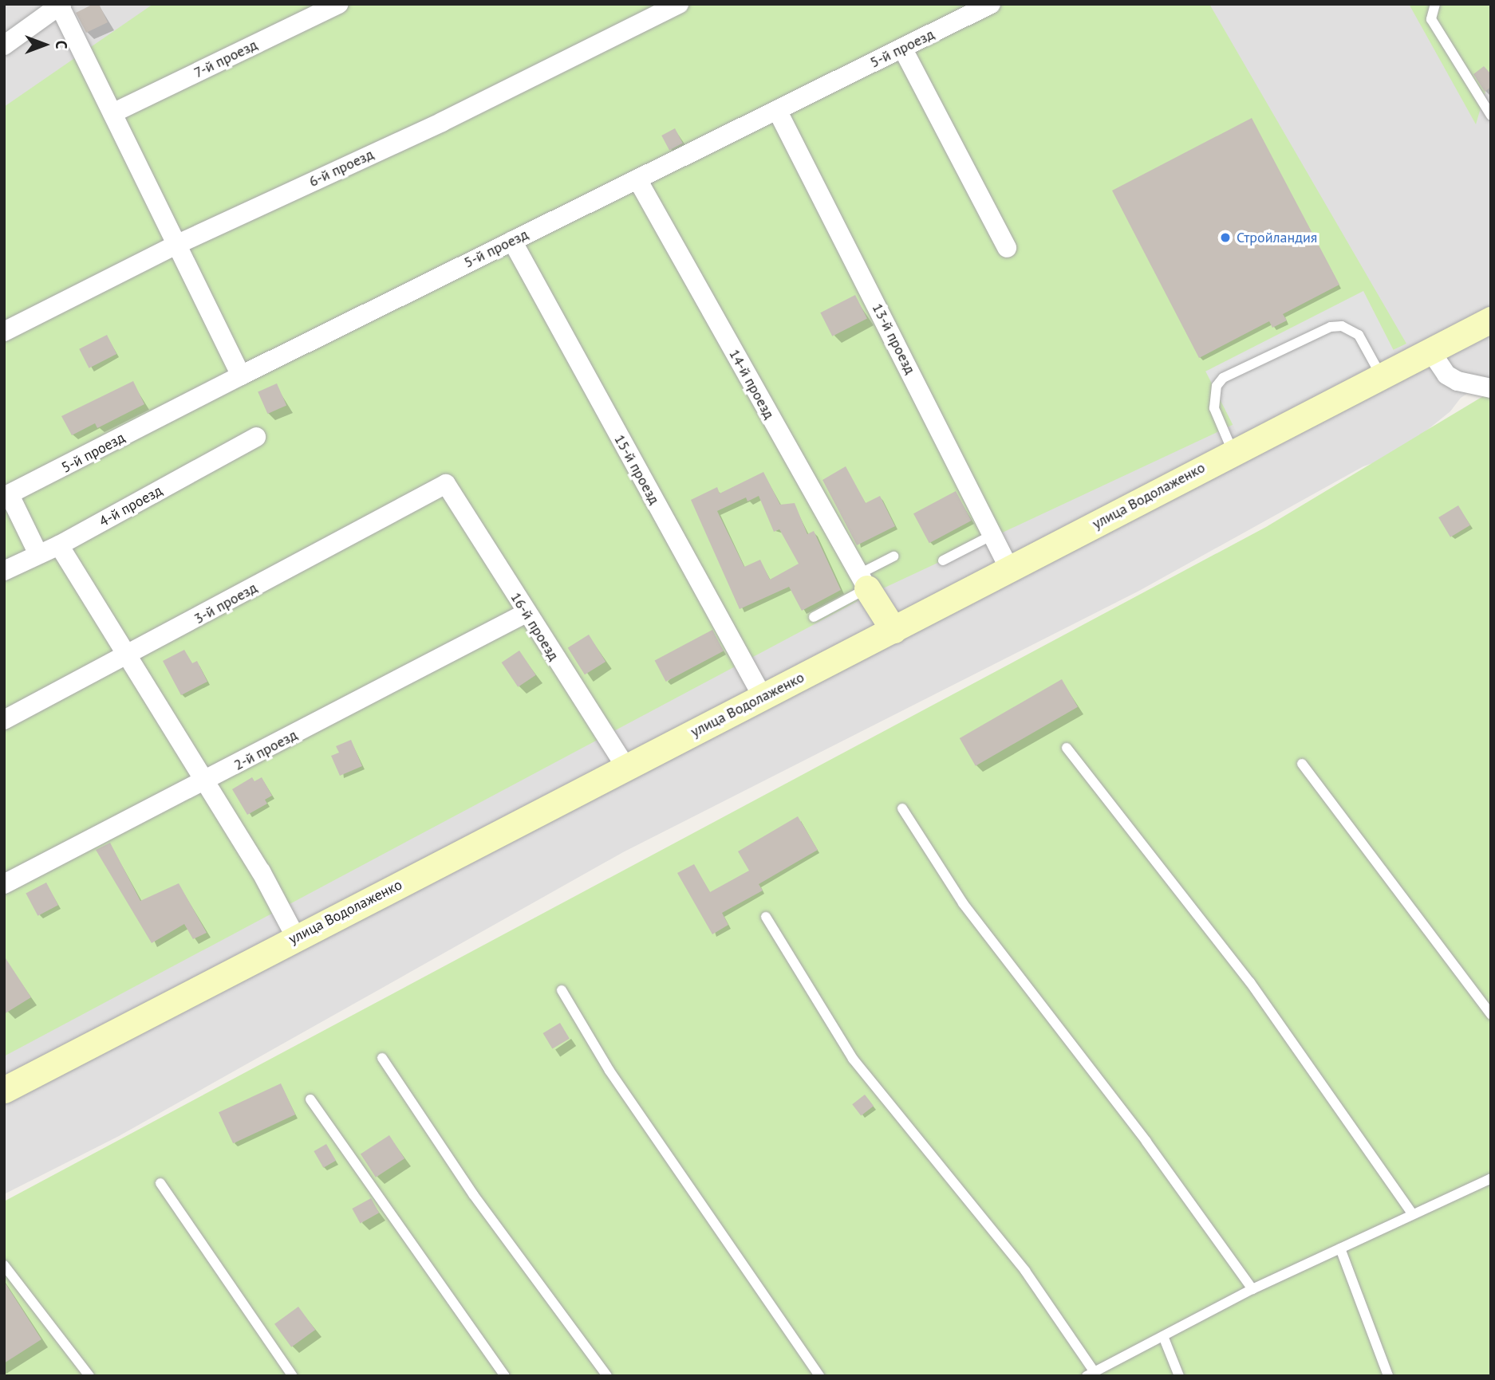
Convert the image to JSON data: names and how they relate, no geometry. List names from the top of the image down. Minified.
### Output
{"streets":{"main road":["улица Водолаженко"],"street":["5-й проезд","7-й проезд","6-й проезд","13-й проезд","14-й проезд","15-й проезд","4-й проезд","3-й проезд","16-й проезд","2-й проезд"]},"crossings":[["5-й проезд","13-й проезд"],["5-й проезд","14-й проезд"],["5-й проезд","15-й проезд"],["13-й проезд","улица Водолаженко"],["15-й проезд","улица Водолаженко"],["улица Водолаженко","16-й проезд"],["3-й проезд","16-й проезд"],["16-й проезд","2-й проезд"]],"places":["Стройландия"],"north":"right"}
